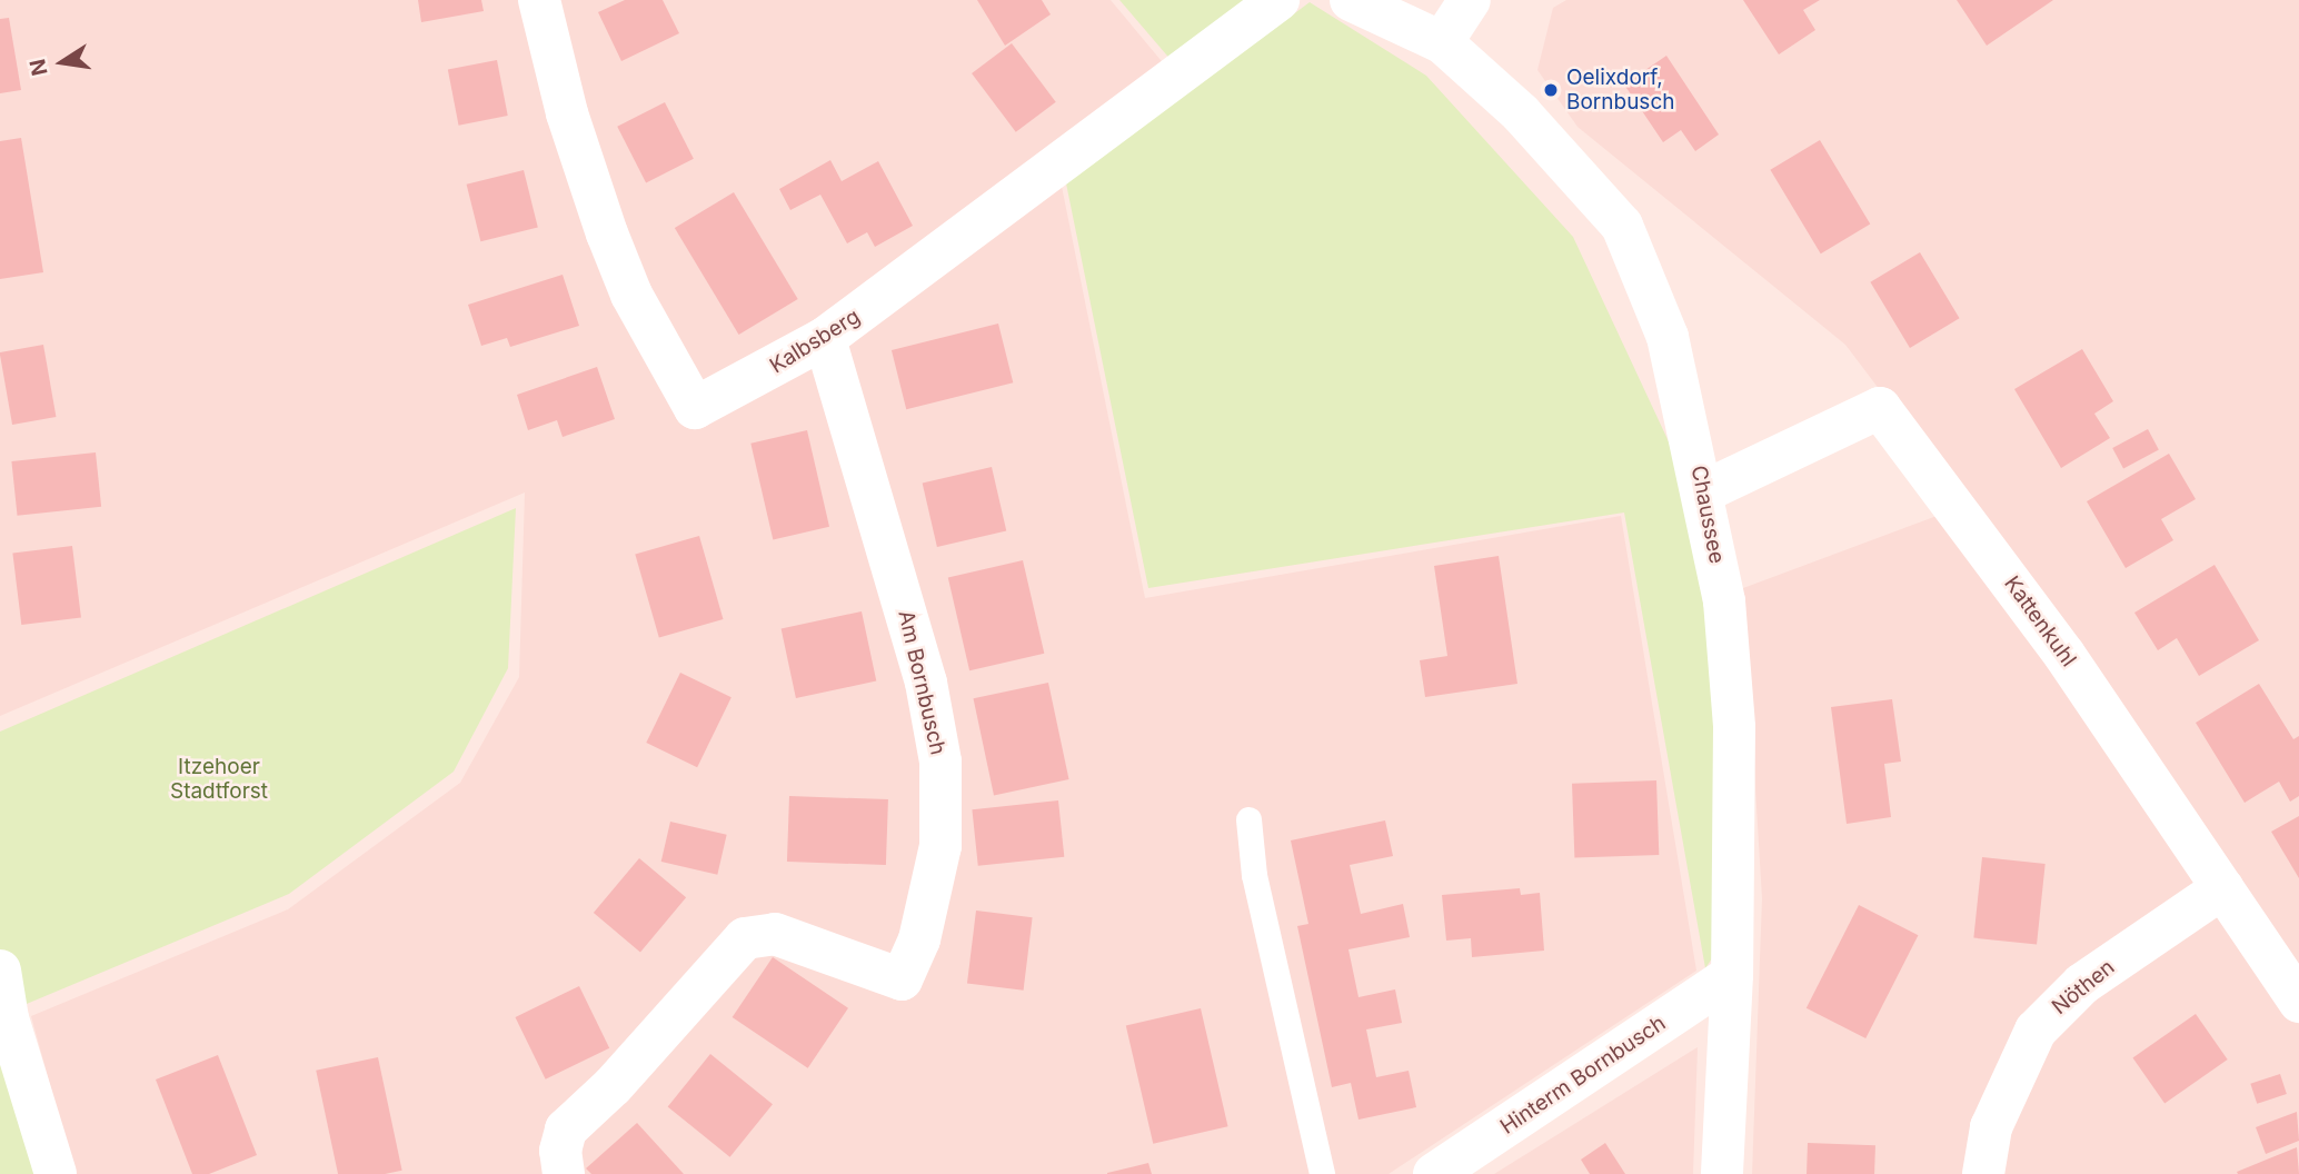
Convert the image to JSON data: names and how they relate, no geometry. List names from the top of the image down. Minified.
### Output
{"streets":{"street":["Kalbsberg","Chaussee","Kattenkuhl","Am Bornbusch","Nöthen","Hinterm Bornbusch"]},"crossings":[["Kalbsberg","Am Bornbusch"],["Chaussee","Kattenkuhl"],["Chaussee","Hinterm Bornbusch"],["Kattenkuhl","Nöthen"]],"parks":["Itzehoer Stadtforst"],"places":["Oelixdorf, Bornbusch"],"north":"left"}
